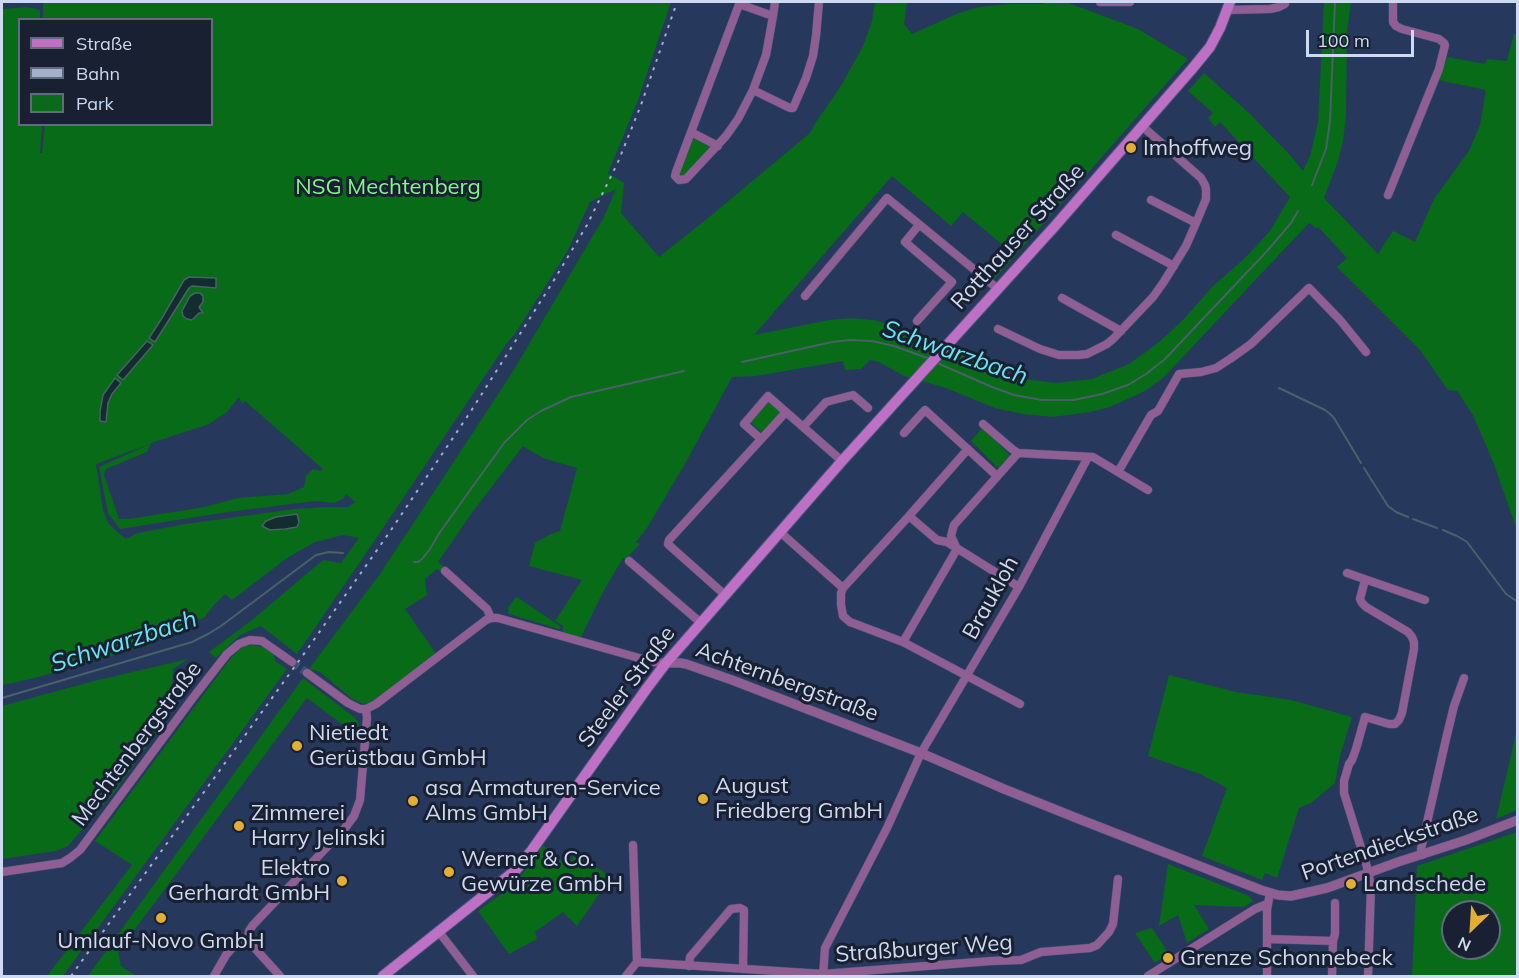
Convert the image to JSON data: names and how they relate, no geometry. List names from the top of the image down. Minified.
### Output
{"streets":{"main road":["Rotthauser Straße","Steeler Straße"],"street":["Braukloh","Achternbergstraße","Mechtenbergstraße","Portendieckstraße","Straßburger Weg"]},"crossings":[["Rotthauser Straße","Steeler Straße"],["Braukloh","Achternbergstraße"],["Braukloh","Straßburger Weg"],["Achternbergstraße","Steeler Straße"],["Achternbergstraße","Portendieckstraße"]],"water":["Schwarzbach"],"parks":["NSG Mechtenberg"],"places":["Imhoffweg","Nietiedt Gerüstbau GmbH","August Friedberg GmbH","asa Armaturen-Service Alms GmbH","Zimmerei Harry Jelinski","Werner & Co. Gewürze GmbH","Elektro Gerhardt GmbH","Landschede","Umlauf-Novo GmbH","Grenze Schonnebeck"],"legend":["Straße","Bahn","Park"],"scale_bar":"100 m","north":"bottom left"}
